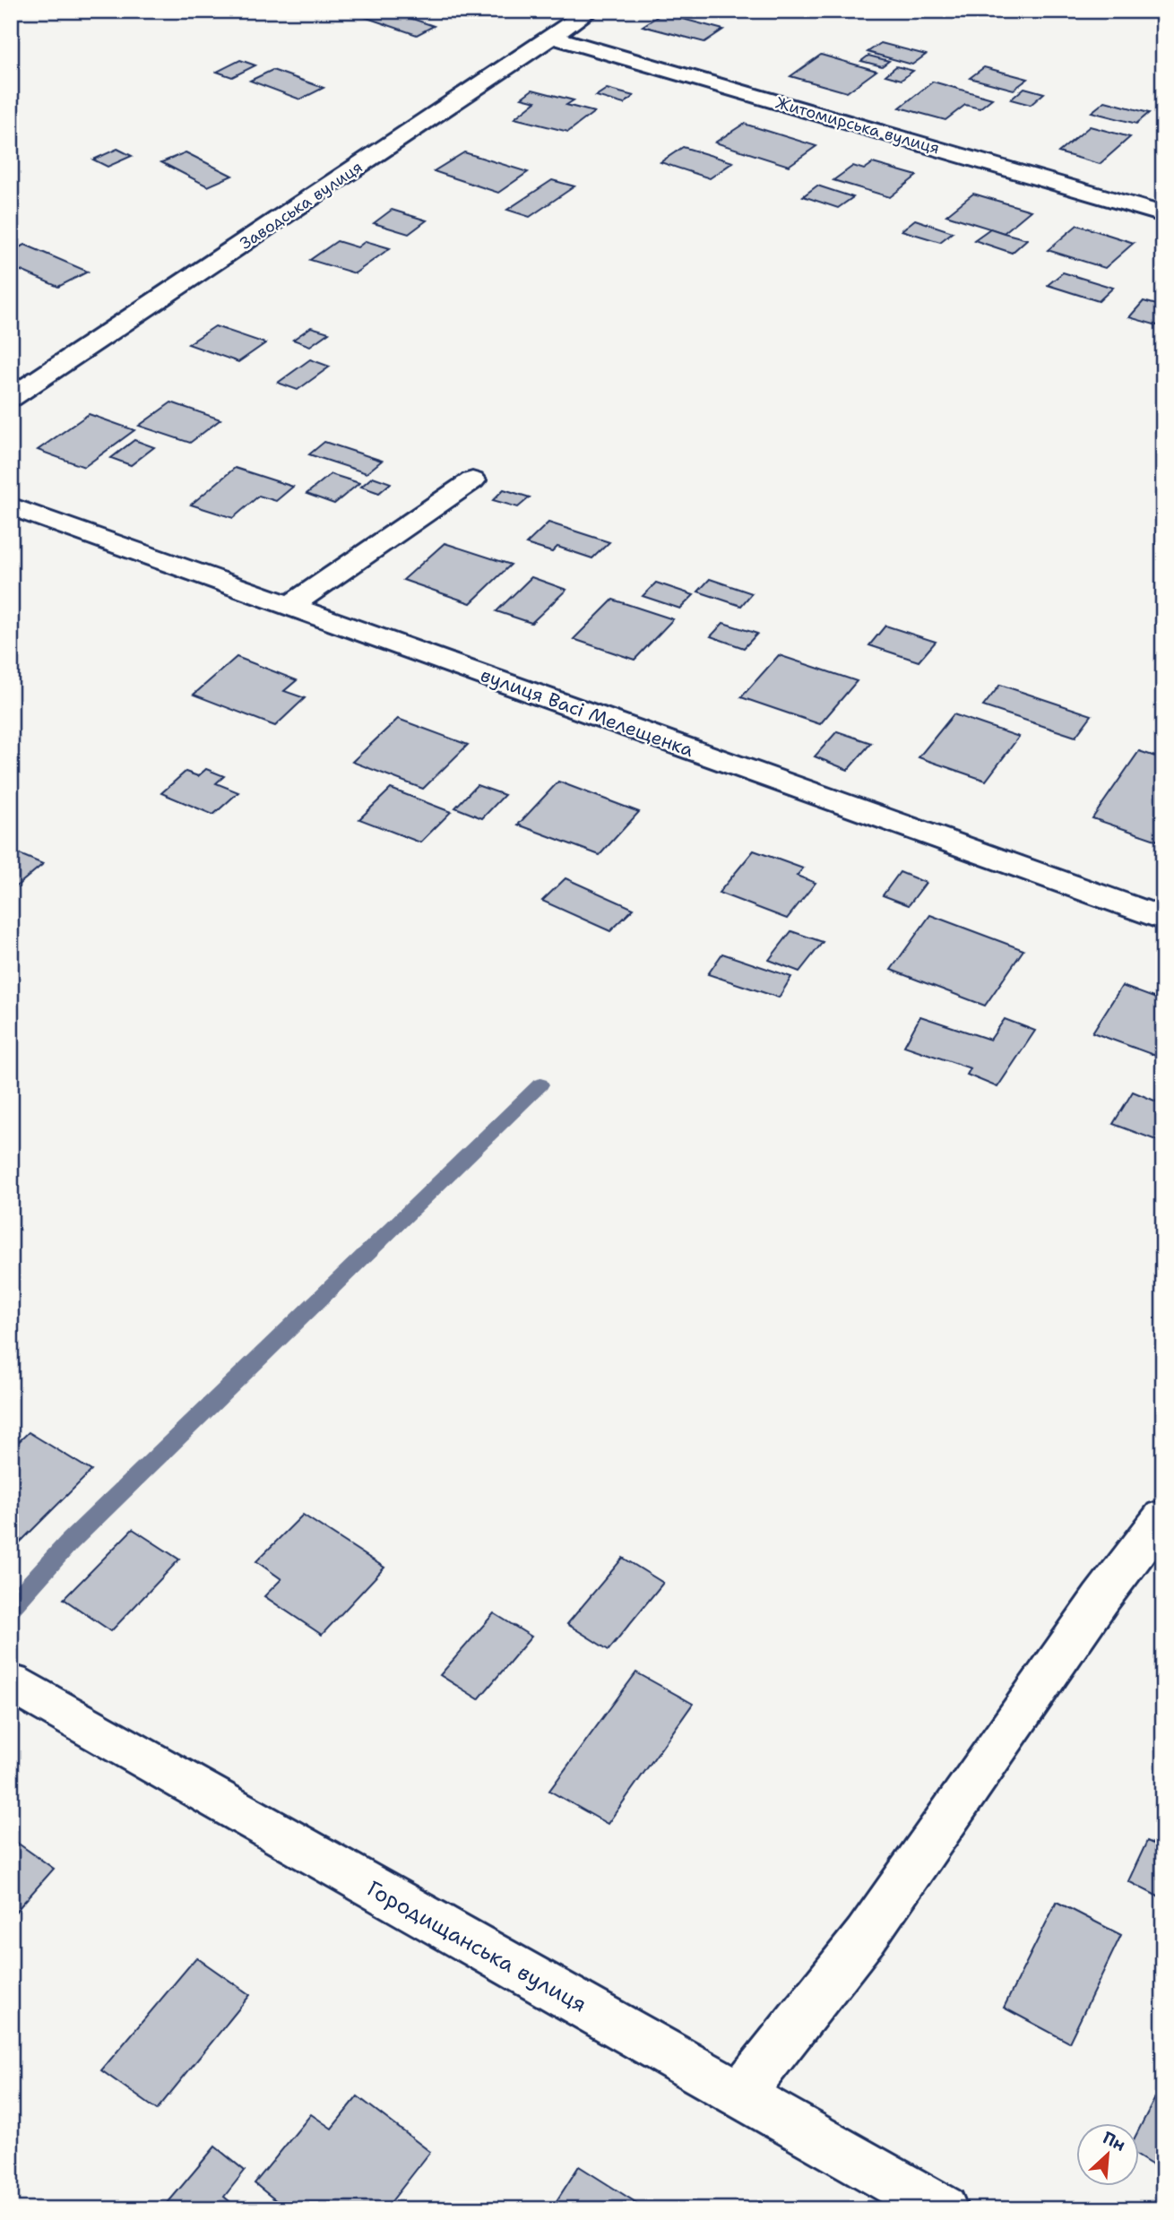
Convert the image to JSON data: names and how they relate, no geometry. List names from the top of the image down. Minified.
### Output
{"streets":{"street":["Житомирська вулиця","Заводська вулиця","вулиця Васі Мелещенка","Городищанська вулиця"]},"crossings":[["Житомирська вулиця","Заводська вулиця"]],"north":"top right"}
